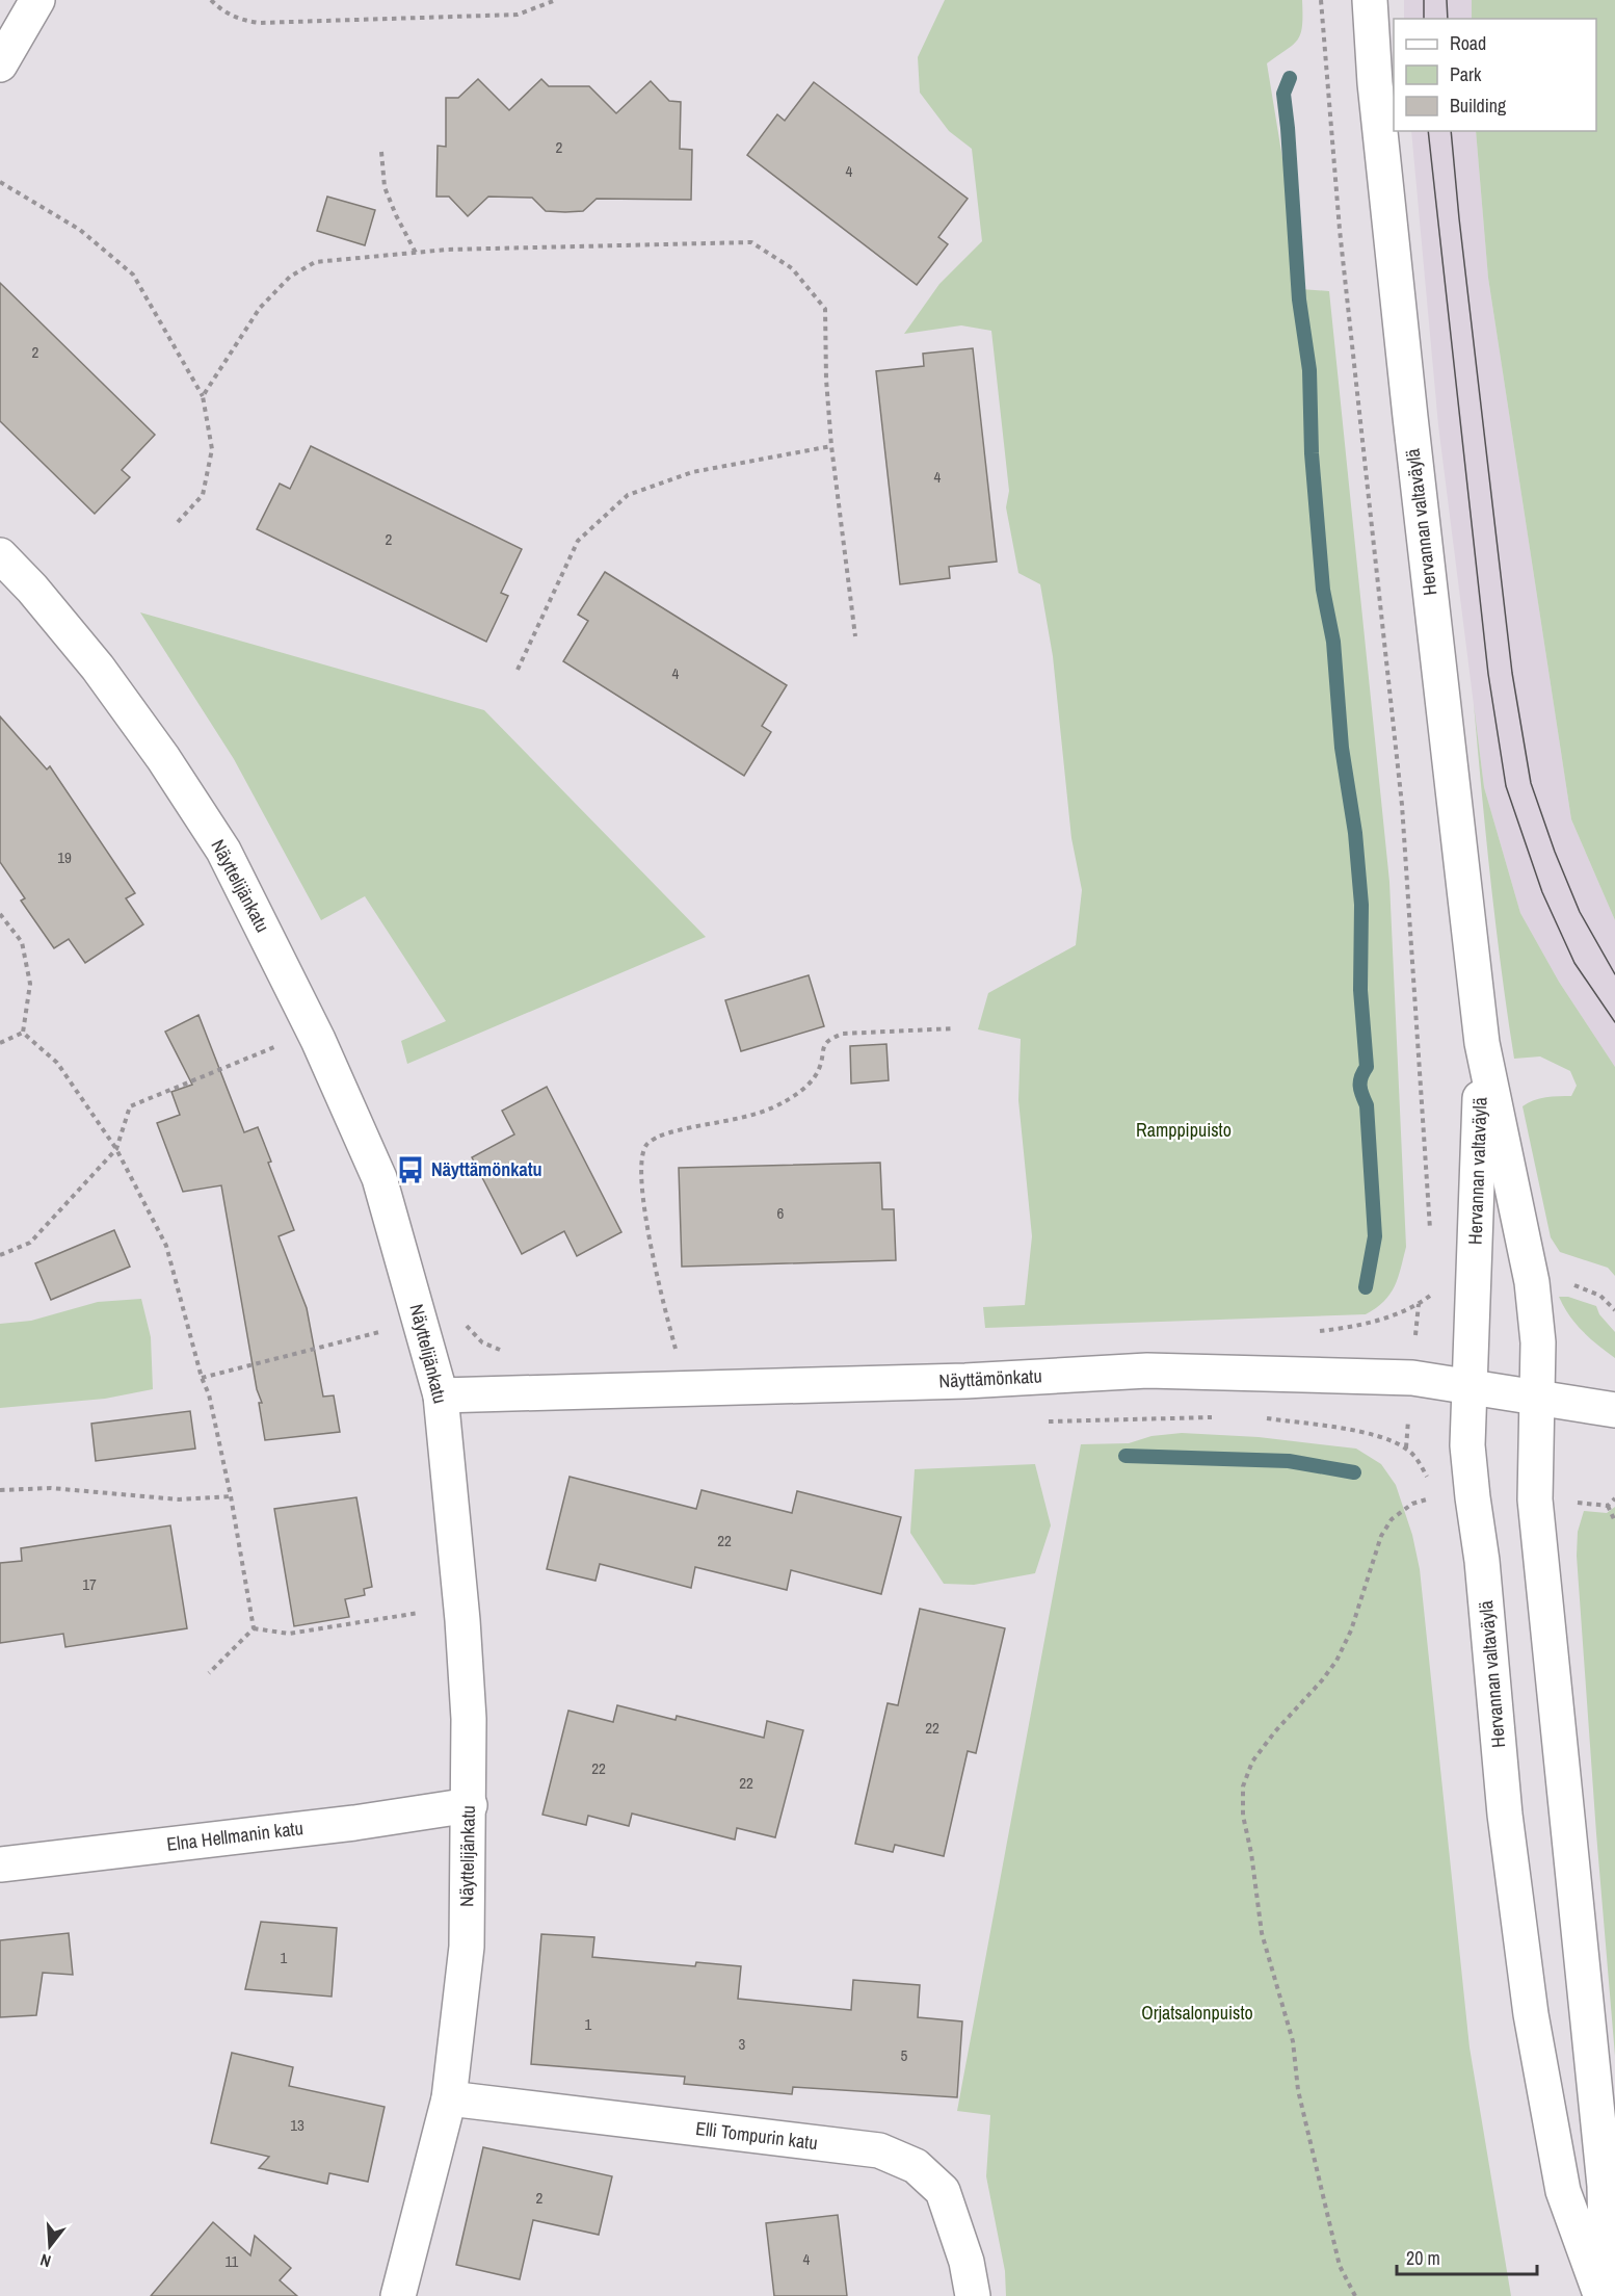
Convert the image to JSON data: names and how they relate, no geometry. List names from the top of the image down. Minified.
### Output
{"streets":{"street":["Hervannan valtaväylä","Näyttelijänkatu","Näyttämönkatu","Elna Hellmanin katu","Elli Tompurin katu"]},"crossings":[["Hervannan valtaväylä","Näyttämönkatu"],["Näyttelijänkatu","Näyttämönkatu"],["Näyttelijänkatu","Elna Hellmanin katu"],["Näyttelijänkatu","Elli Tompurin katu"]],"parks":["Ramppipuisto","Orjatsalonpuisto"],"places":{"bus stop":["Näyttämönkatu"]},"house_numbers":["2","4","2","4","2","4","19","6","22","17","22","22","22","1","1","3","5","13","2","4","11"],"legend":["Road","Park","Building"],"scale_bar":"20 m","north":"bottom"}
